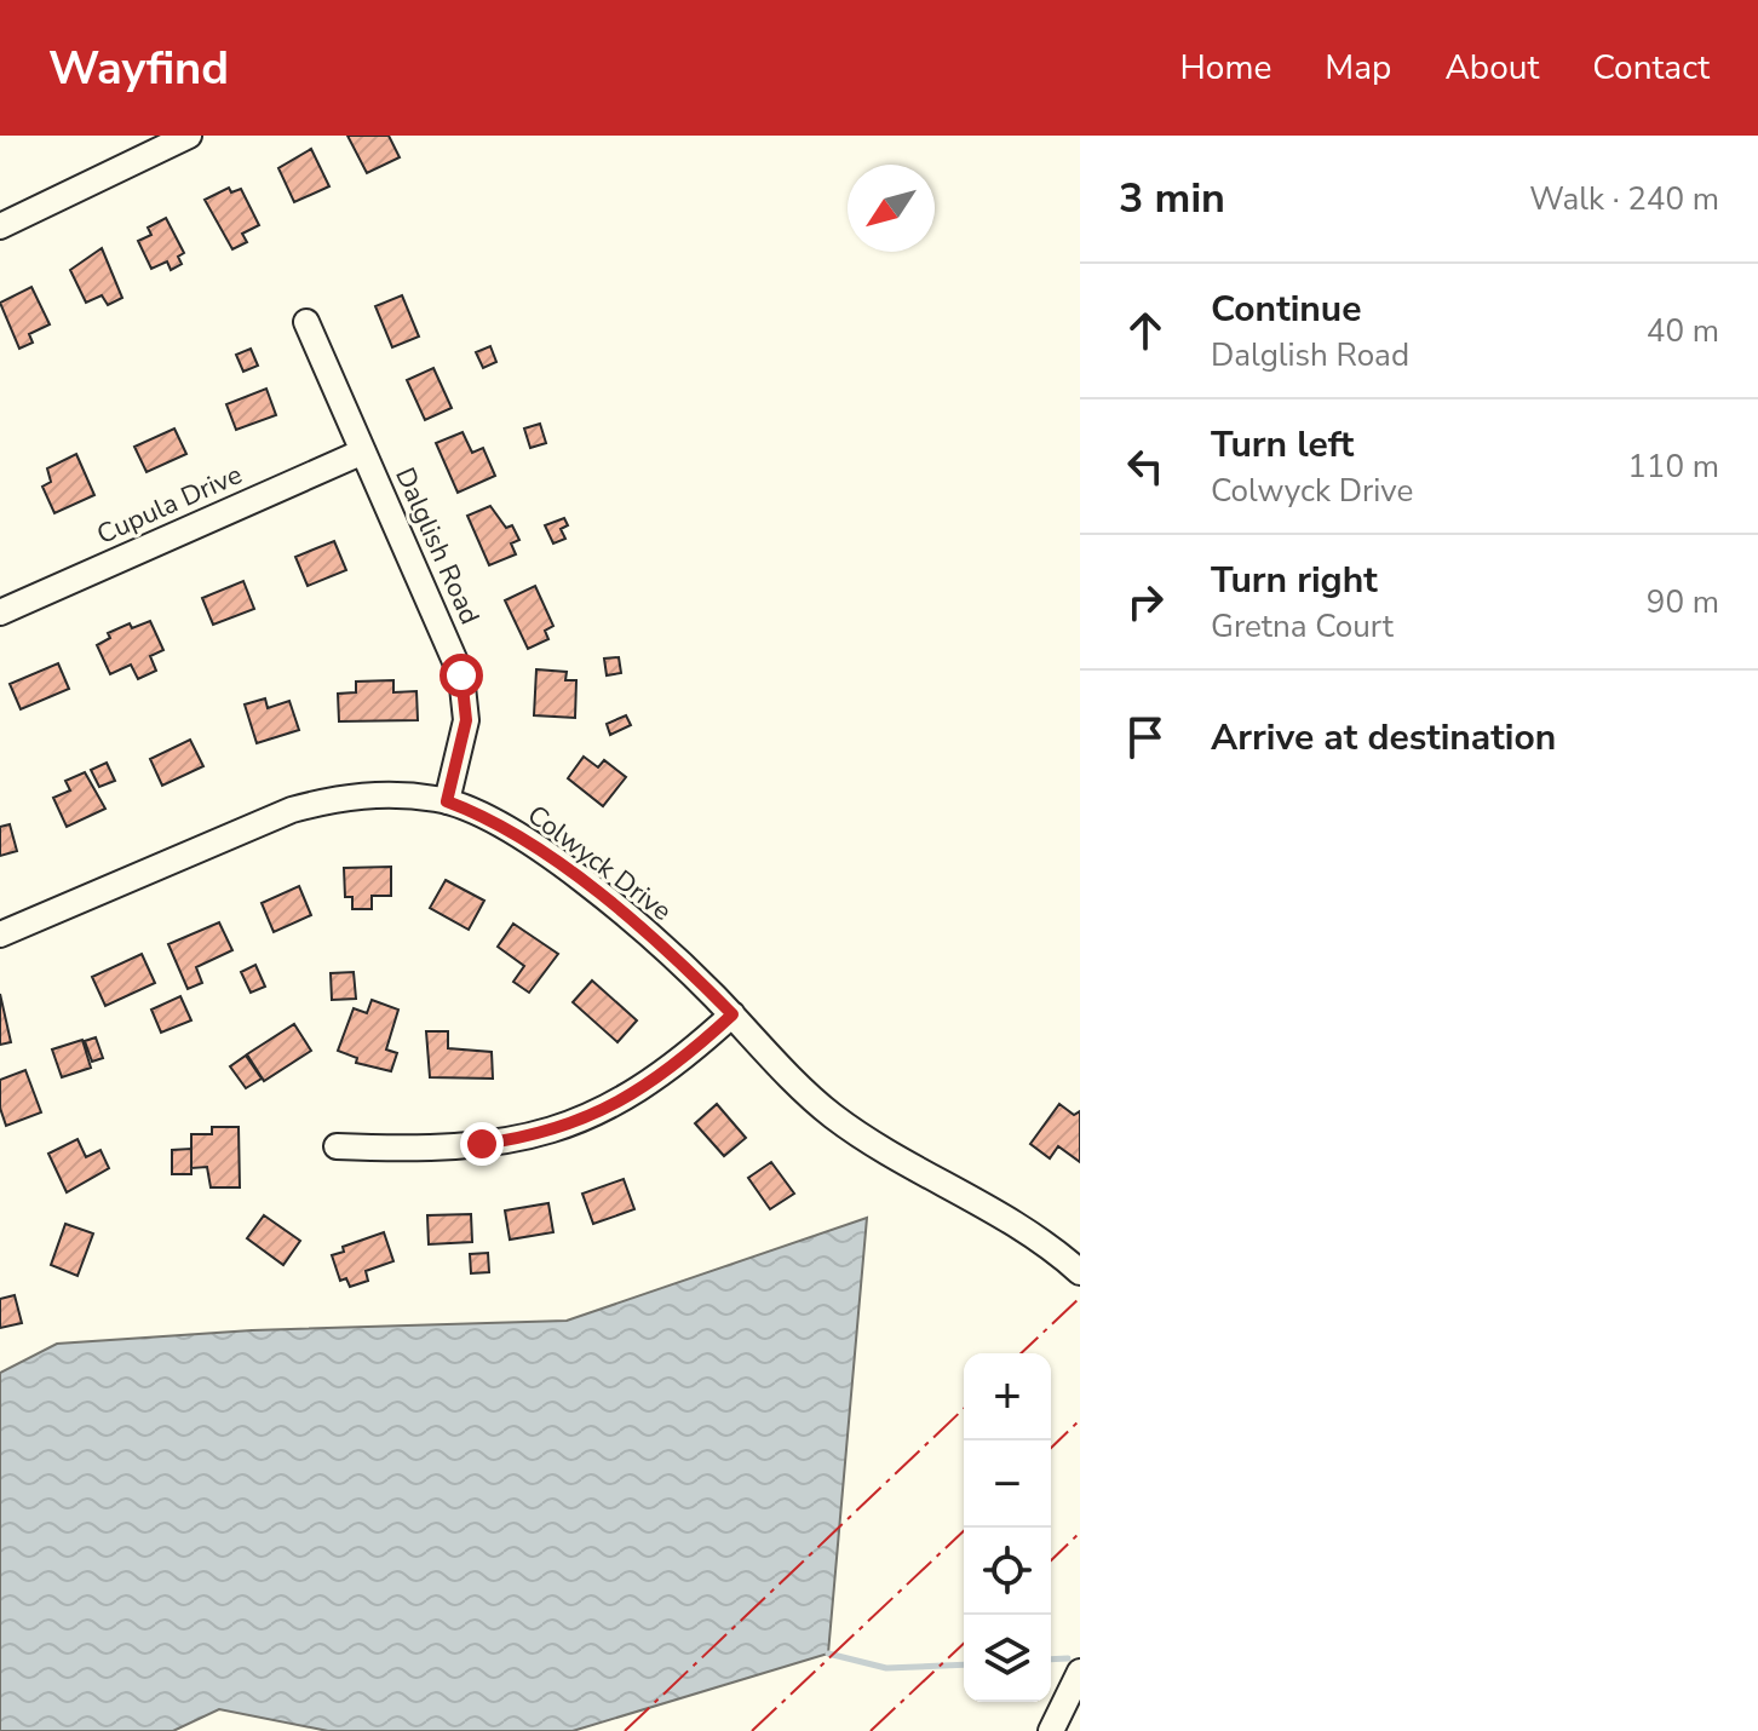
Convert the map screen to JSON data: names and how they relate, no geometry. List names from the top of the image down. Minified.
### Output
{"streets":{"street":["Cupula Drive","Dalglish Road","Colwyck Drive"]},"crossings":[["Cupula Drive","Dalglish Road"],["Dalglish Road","Colwyck Drive"]],"north":"bottom left","page":{"header":"Wayfind","nav":["Home","Map","About","Contact"],"heading":["3 min","Walk · 240 m"],"list":[["Continue","Dalglish Road","40 m"],["Turn left","Colwyck Drive","110 m"],["Turn right","Gretna Court","90 m"],"Arrive at destination"],"map_buttons":["+","−"]}}
